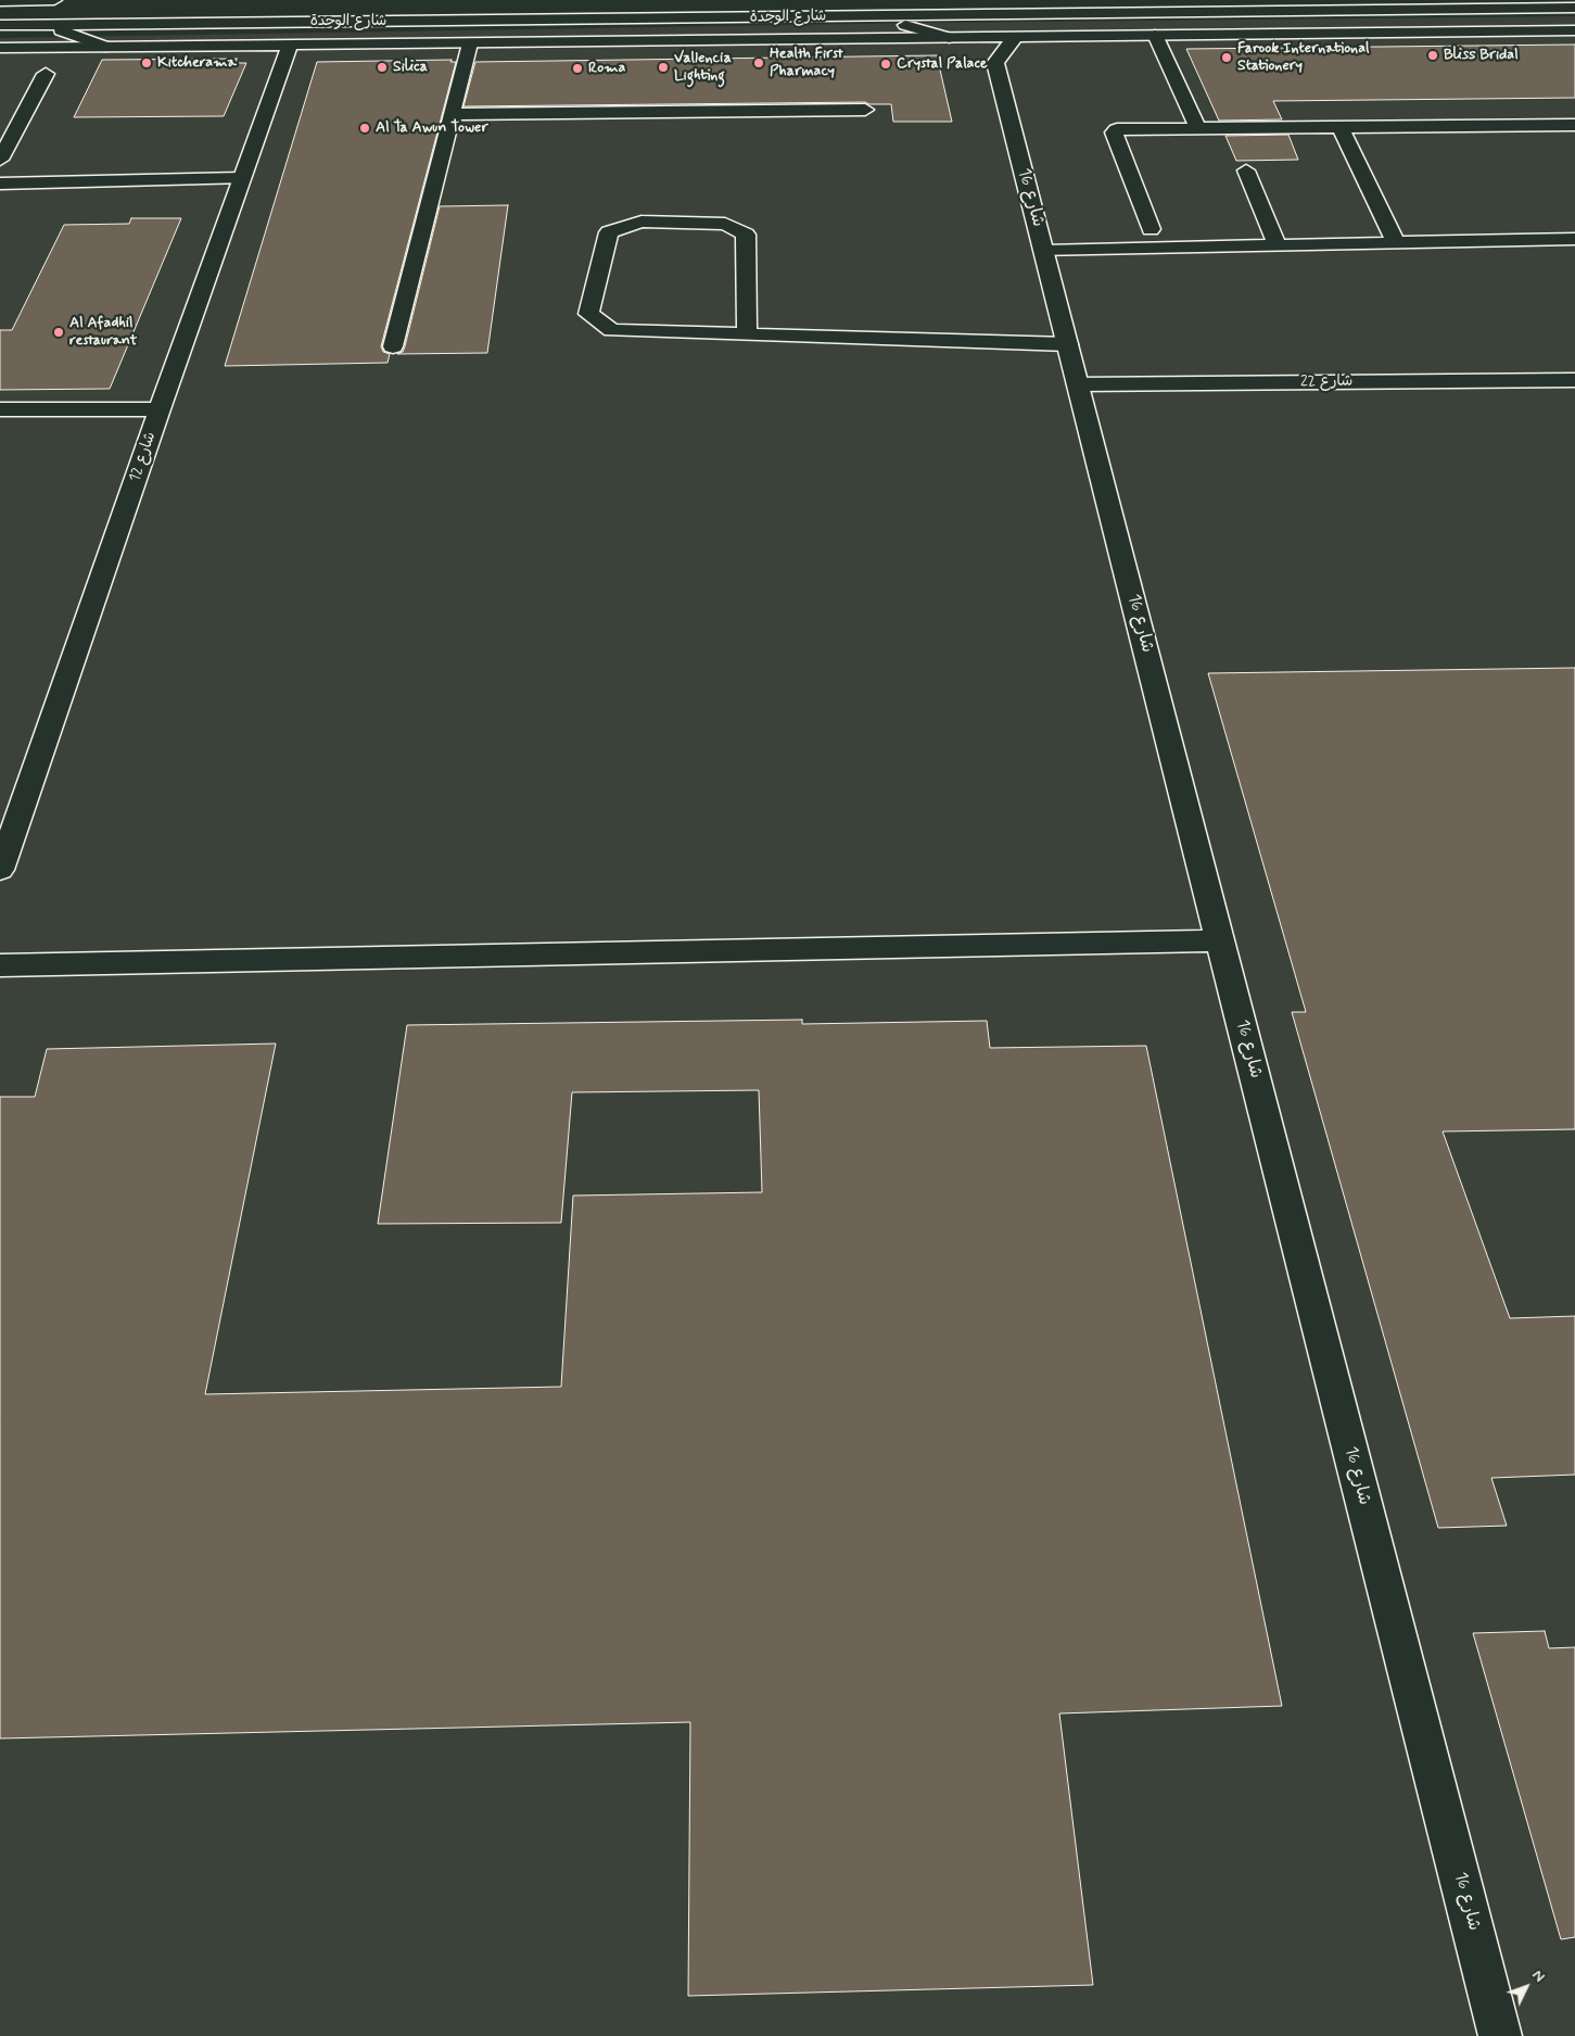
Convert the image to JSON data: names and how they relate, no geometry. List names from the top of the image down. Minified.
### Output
{"streets":{"main road":["شارع الوحدة","شارع 16","شارع 22","شارع 12"]},"crossings":[["شارع 16","شارع 22"]],"places":["Bliss Bridal","Farook International Stationery","Kitcherama","Health First Pharmacy","Crystal Palace","Silica","Vallencia Lighting","Roma","Al Ta Awun Tower","Al Afadhil restaurant"],"north":"top right"}
